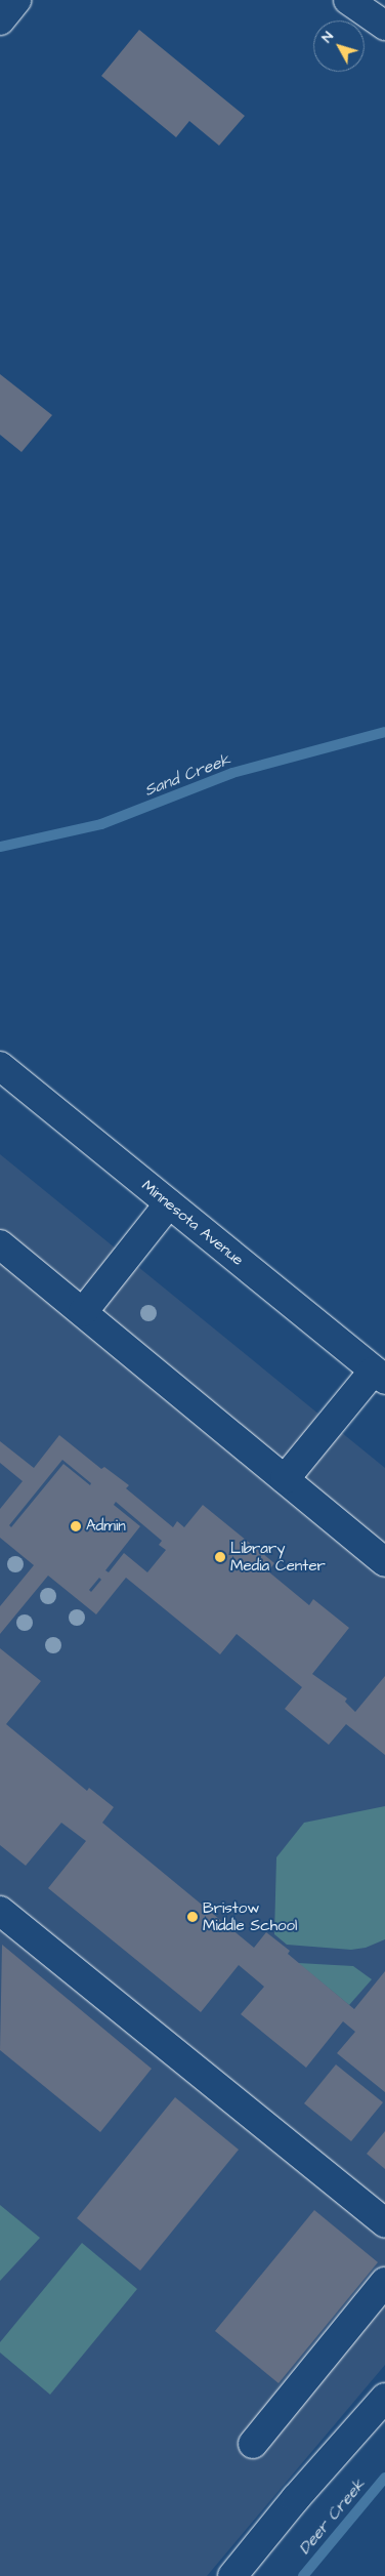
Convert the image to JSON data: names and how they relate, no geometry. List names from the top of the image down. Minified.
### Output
{"streets":{"street":["Minnesota Avenue"]},"water":["Sand Creek","Deer Creek"],"places":["Admin","Library Media Center","Bristow Middle School"],"north":"top left"}
